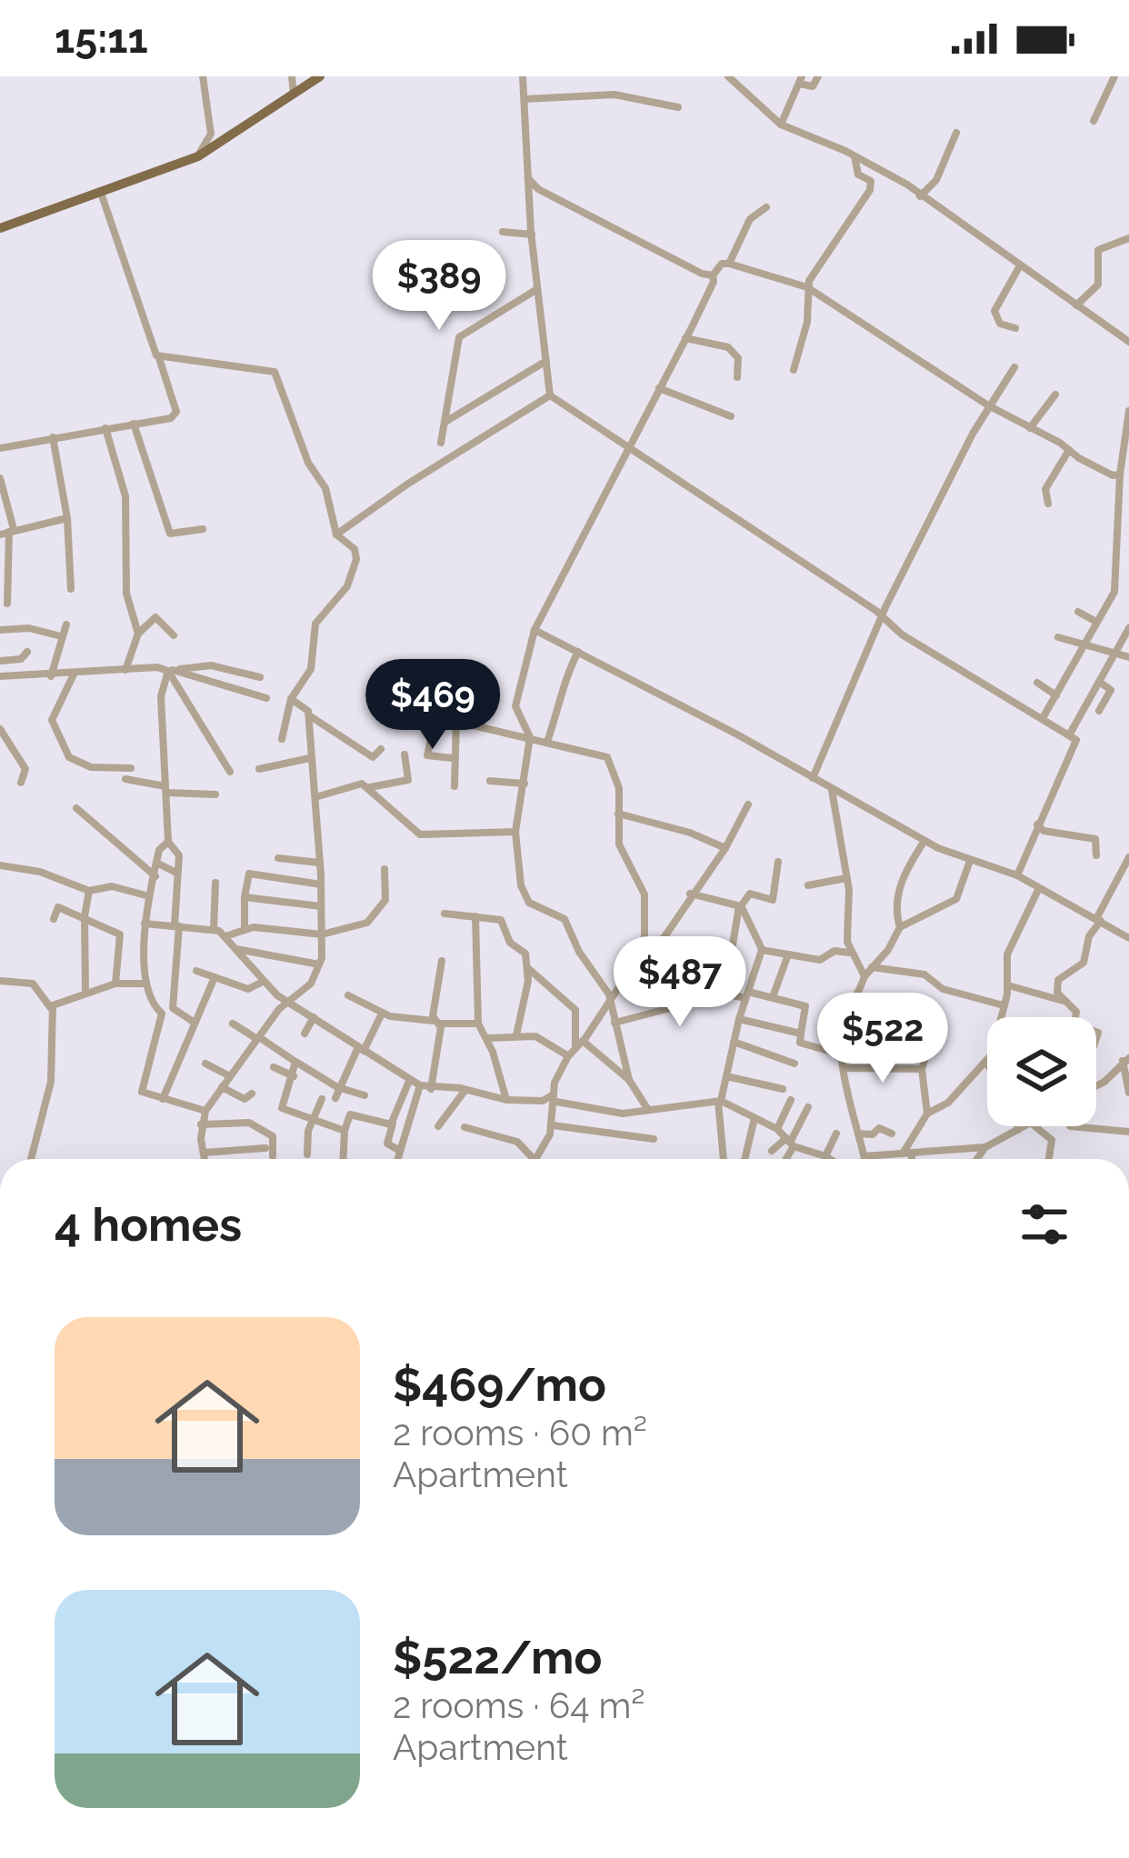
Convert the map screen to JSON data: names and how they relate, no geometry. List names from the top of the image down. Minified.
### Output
{"page":{"status":"15:11","price":["$389","$469","$487","$522"],"heading":"4 homes","list":[{"name":"$469/mo","note":"2 rooms · 60 m² · Apartment"},{"name":"$522/mo","note":"2 rooms · 64 m² · Apartment"}]}}
